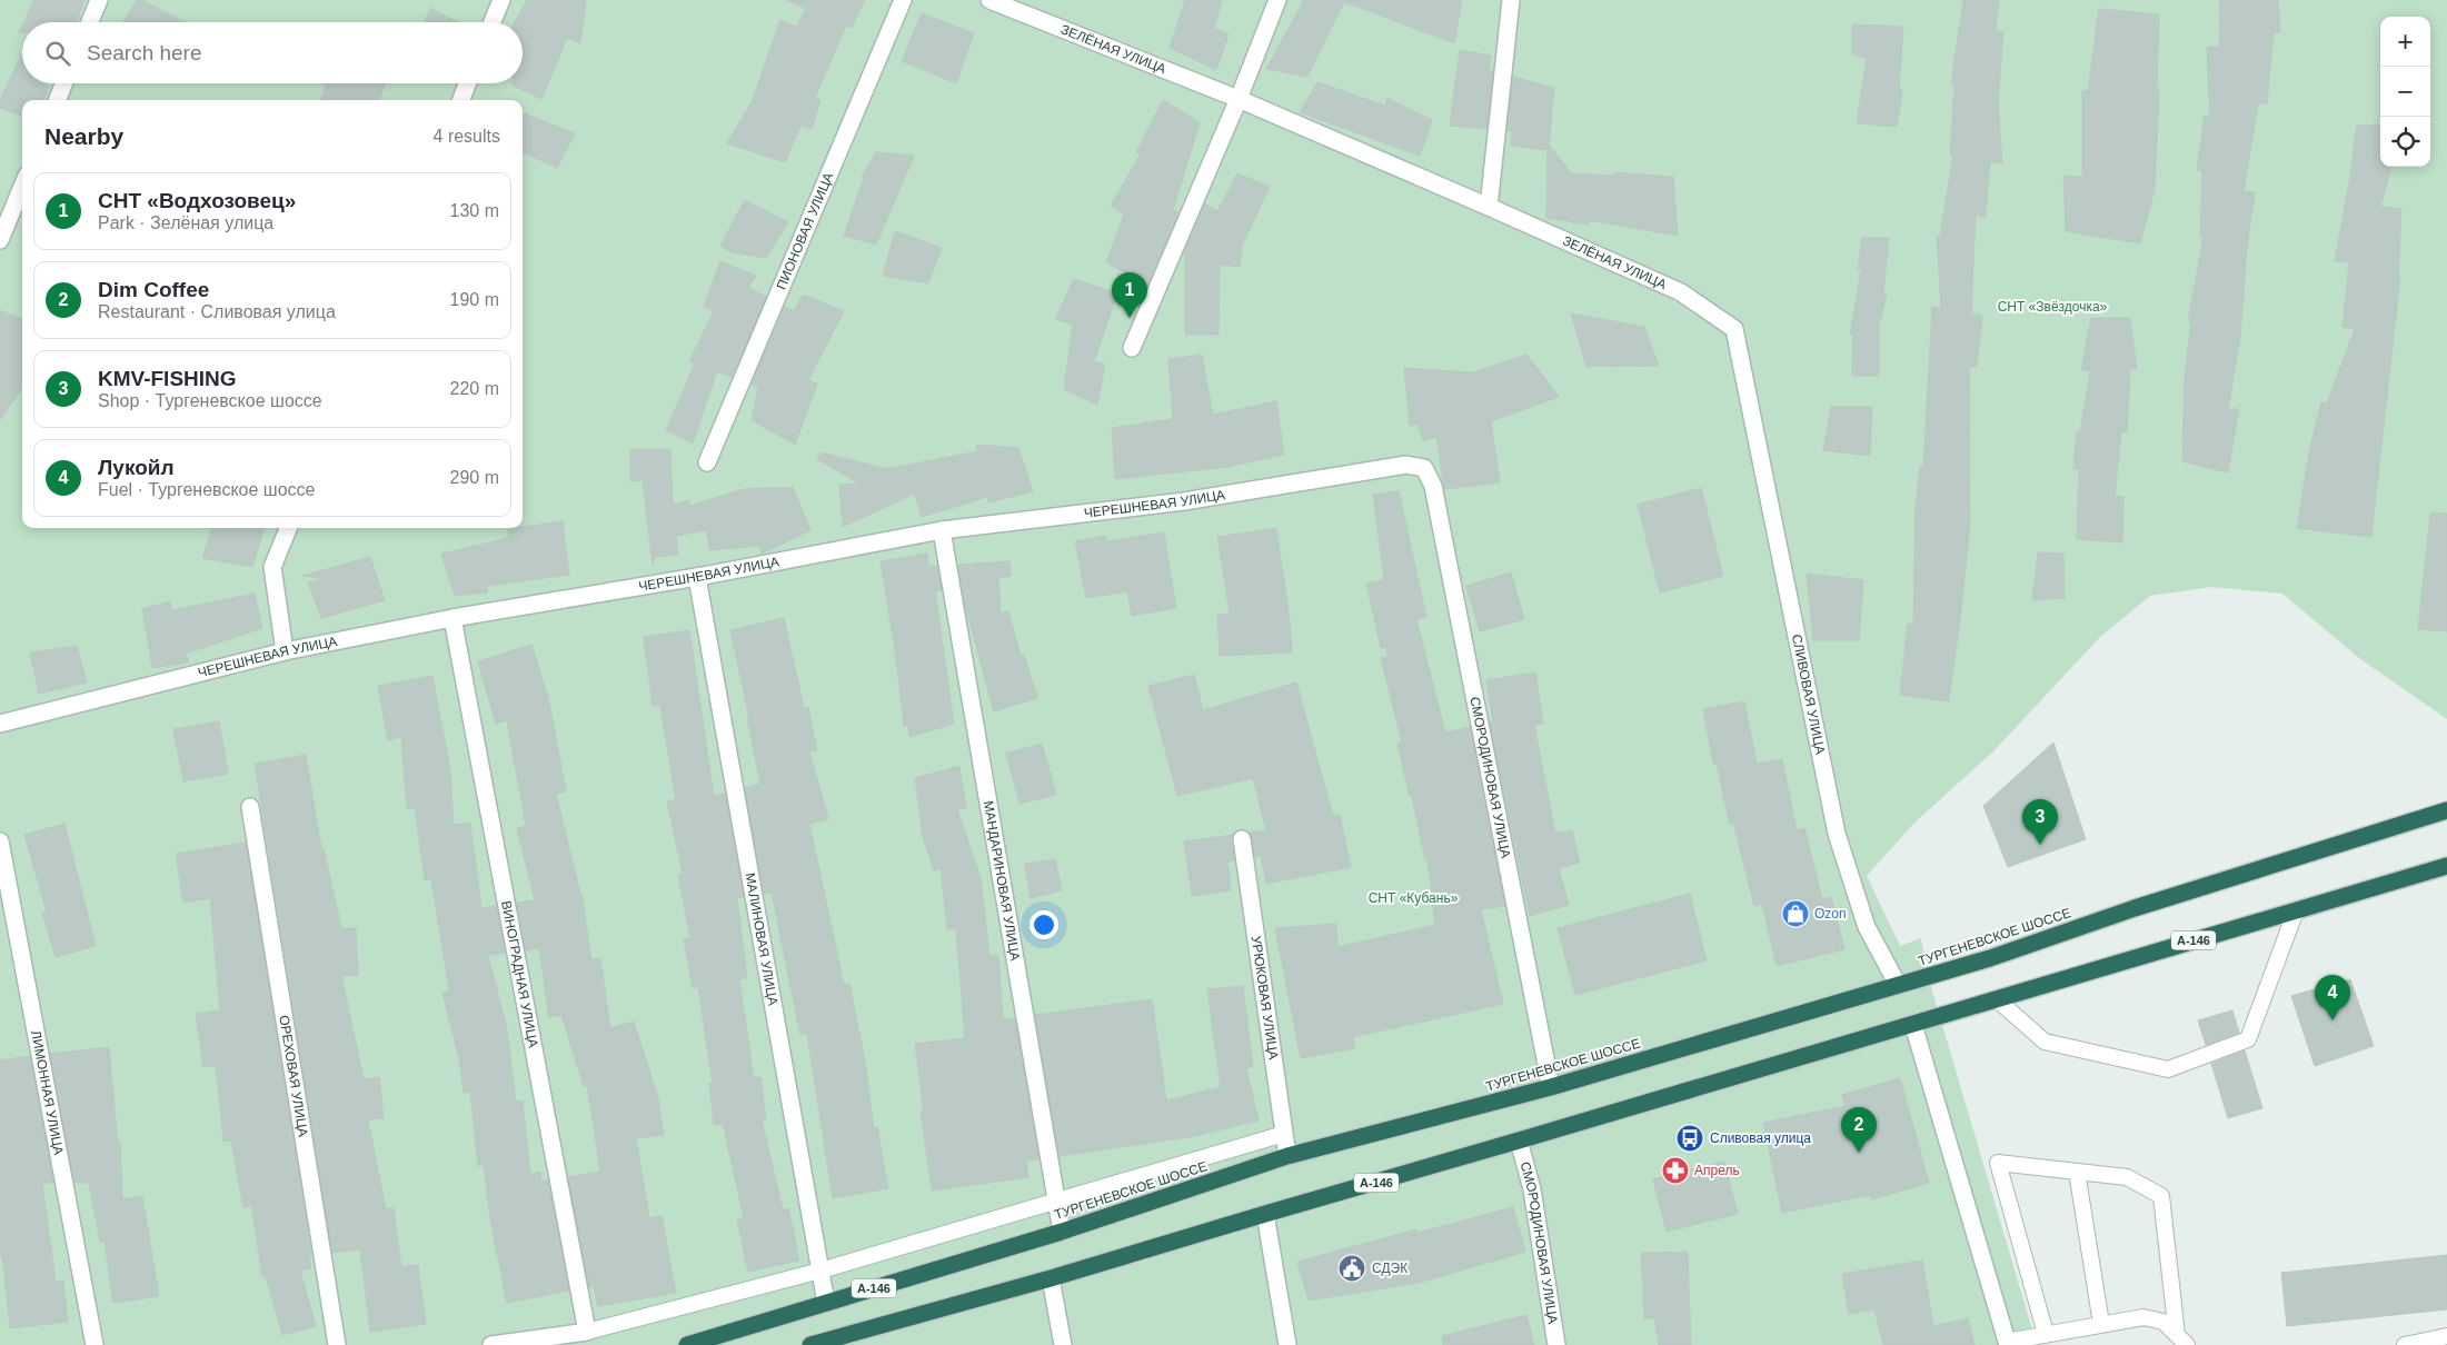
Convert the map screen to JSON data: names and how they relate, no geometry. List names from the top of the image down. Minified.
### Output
{"streets":{"highway":["ТУРГЕНЕВСКОЕ ШОССЕ","А-146"],"street":["ЗЕЛЁНАЯ УЛИЦА","ПИОНОВАЯ УЛИЦА","ЧЕРЕШНЕВАЯ УЛИЦА","СЛИВОВАЯ УЛИЦА","СМОРОДИНОВАЯ УЛИЦА","МАНДАРИНОВАЯ УЛИЦА","МАЛИНОВАЯ УЛИЦА","ВИНОГРАДНАЯ УЛИЦА","УРЮКОВАЯ УЛИЦА","ОРЕХОВАЯ УЛИЦА","ЛИМОННАЯ УЛИЦА"]},"crossings":[["ЗЕЛЁНАЯ УЛИЦА","СЛИВОВАЯ УЛИЦА"],["ЧЕРЕШНЕВАЯ УЛИЦА","СМОРОДИНОВАЯ УЛИЦА"],["ЧЕРЕШНЕВАЯ УЛИЦА","МАНДАРИНОВАЯ УЛИЦА"],["ЧЕРЕШНЕВАЯ УЛИЦА","МАЛИНОВАЯ УЛИЦА"],["ЧЕРЕШНЕВАЯ УЛИЦА","ВИНОГРАДНАЯ УЛИЦА"],["СЛИВОВАЯ УЛИЦА","ТУРГЕНЕВСКОЕ ШОССЕ"],["СМОРОДИНОВАЯ УЛИЦА","ТУРГЕНЕВСКОЕ ШОССЕ"],["СМОРОДИНОВАЯ УЛИЦА","А-146"],["МАНДАРИНОВАЯ УЛИЦА","ТУРГЕНЕВСКОЕ ШОССЕ"],["ТУРГЕНЕВСКОЕ ШОССЕ","МАЛИНОВАЯ УЛИЦА"],["ТУРГЕНЕВСКОЕ ШОССЕ","УРЮКОВАЯ УЛИЦА"]],"parks":["СНТ «Звёздочка»","СНТ «Кубань»"],"places":{"shop":["Ozon"],"bus stop":["Сливовая улица"],"pharmacy":["Апрель"],"public building":["СДЭК"]},"page":{"map_buttons":["+","−"],"search":"Search here","heading":["Nearby","4 results"],"list":[{"mark":"1","name":"СНТ «Водхозовец»","note":"Park · Зелёная улица","value":"130 m"},{"mark":"2","name":"Dim Coffee","note":"Restaurant · Сливовая улица","value":"190 m"},{"mark":"3","name":"KMV-FISHING","note":"Shop · Тургеневское шоссе","value":"220 m"},{"mark":"4","name":"Лукойл","note":"Fuel · Тургеневское шоссе","value":"290 m"}],"pins":["1","3","4","2"]}}
